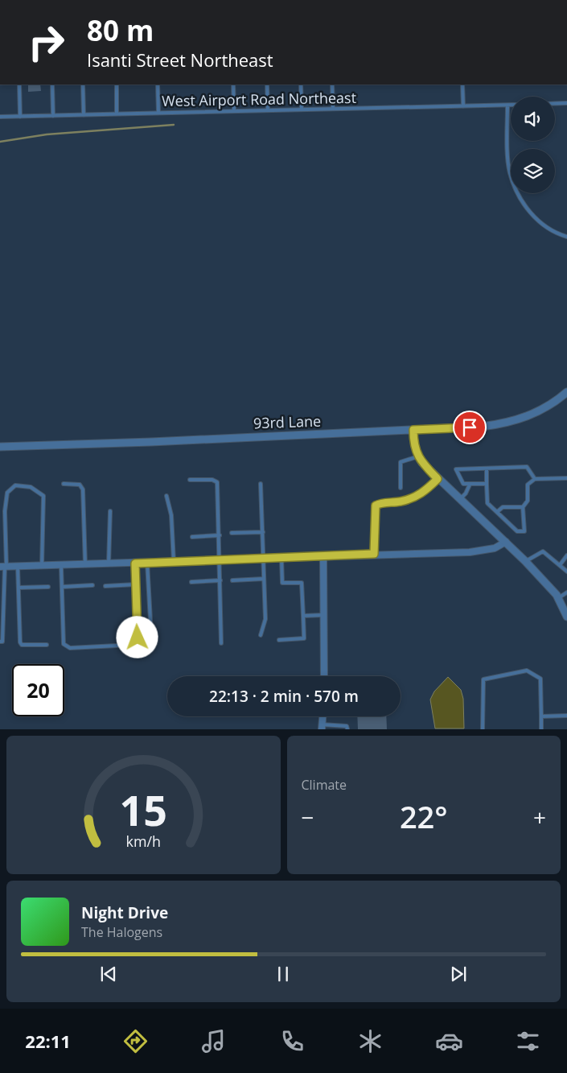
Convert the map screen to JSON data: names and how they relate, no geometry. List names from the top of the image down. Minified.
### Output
{"streets":{"street":["93rd Lane"],"lane":["West Airport Road Northeast"]},"page":{"turn":["80 m","Isanti Street Northeast"],"limit":"20","trip":"22:13 · 2 min · 570 m","tile":"Climate","heat":["−","22°","+"],"song":["Night Drive","The Halogens"],"tabs":"22:11","gauge":["15","km/h"]}}
